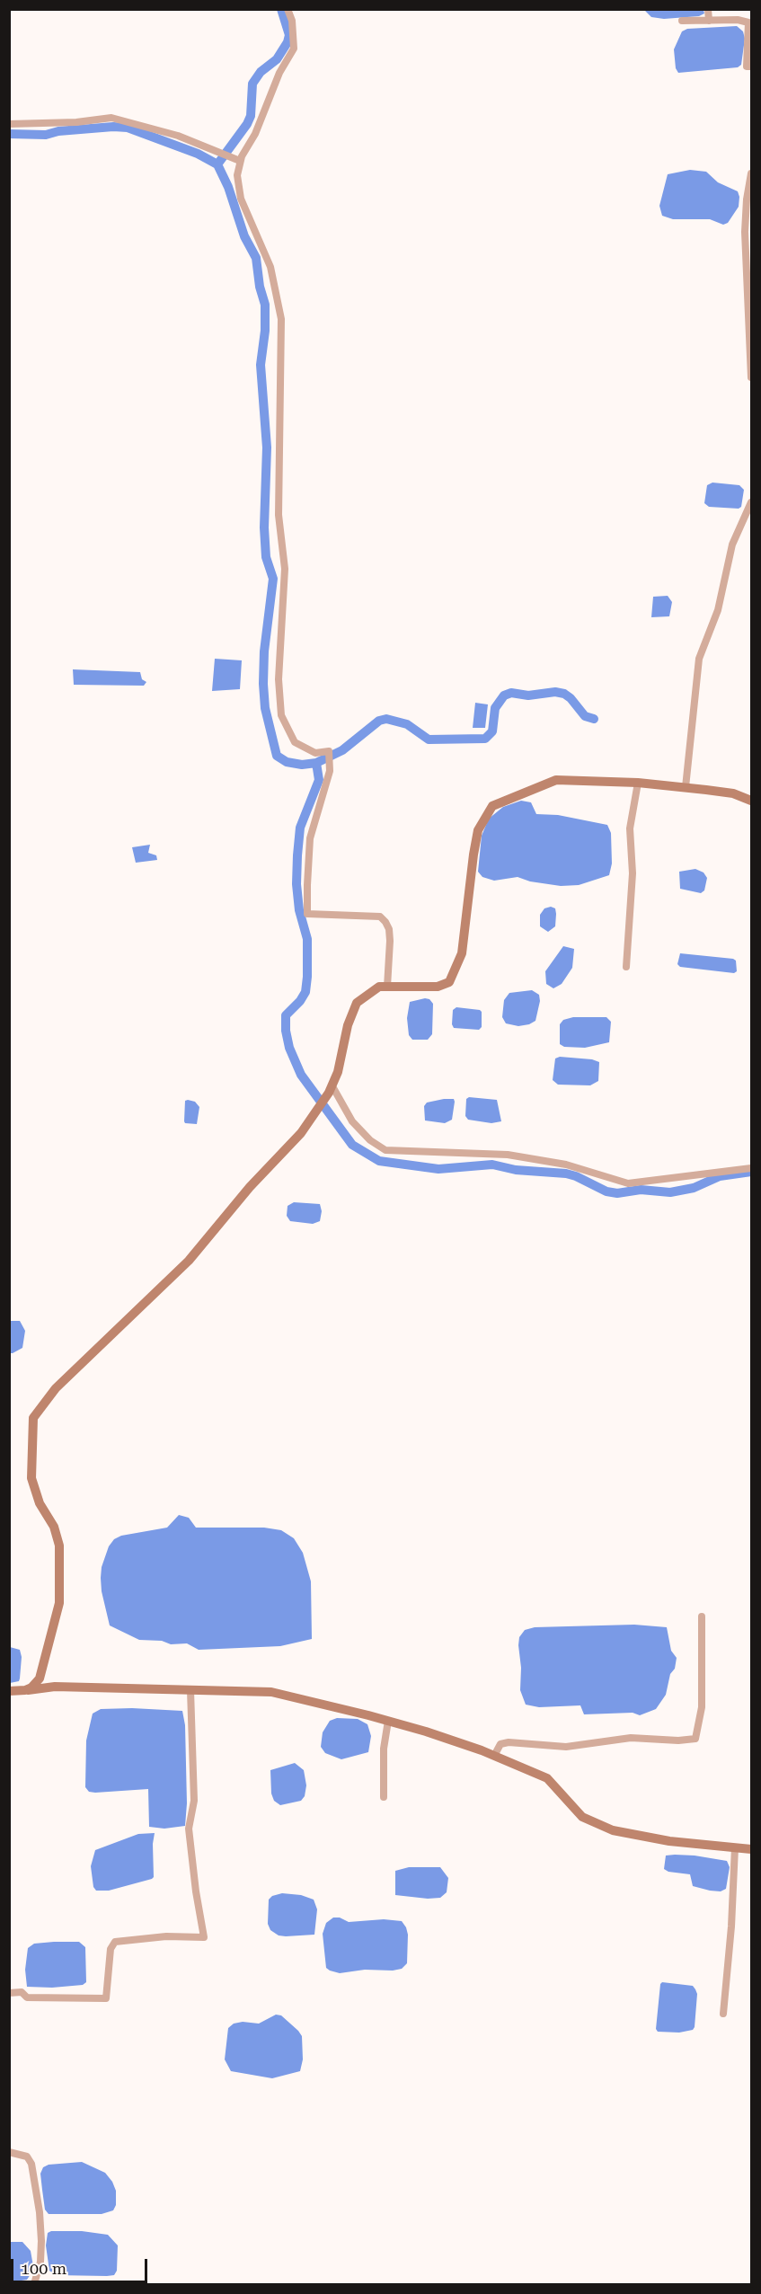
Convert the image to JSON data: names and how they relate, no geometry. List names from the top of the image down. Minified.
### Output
{"scale_bar":"100 m"}
